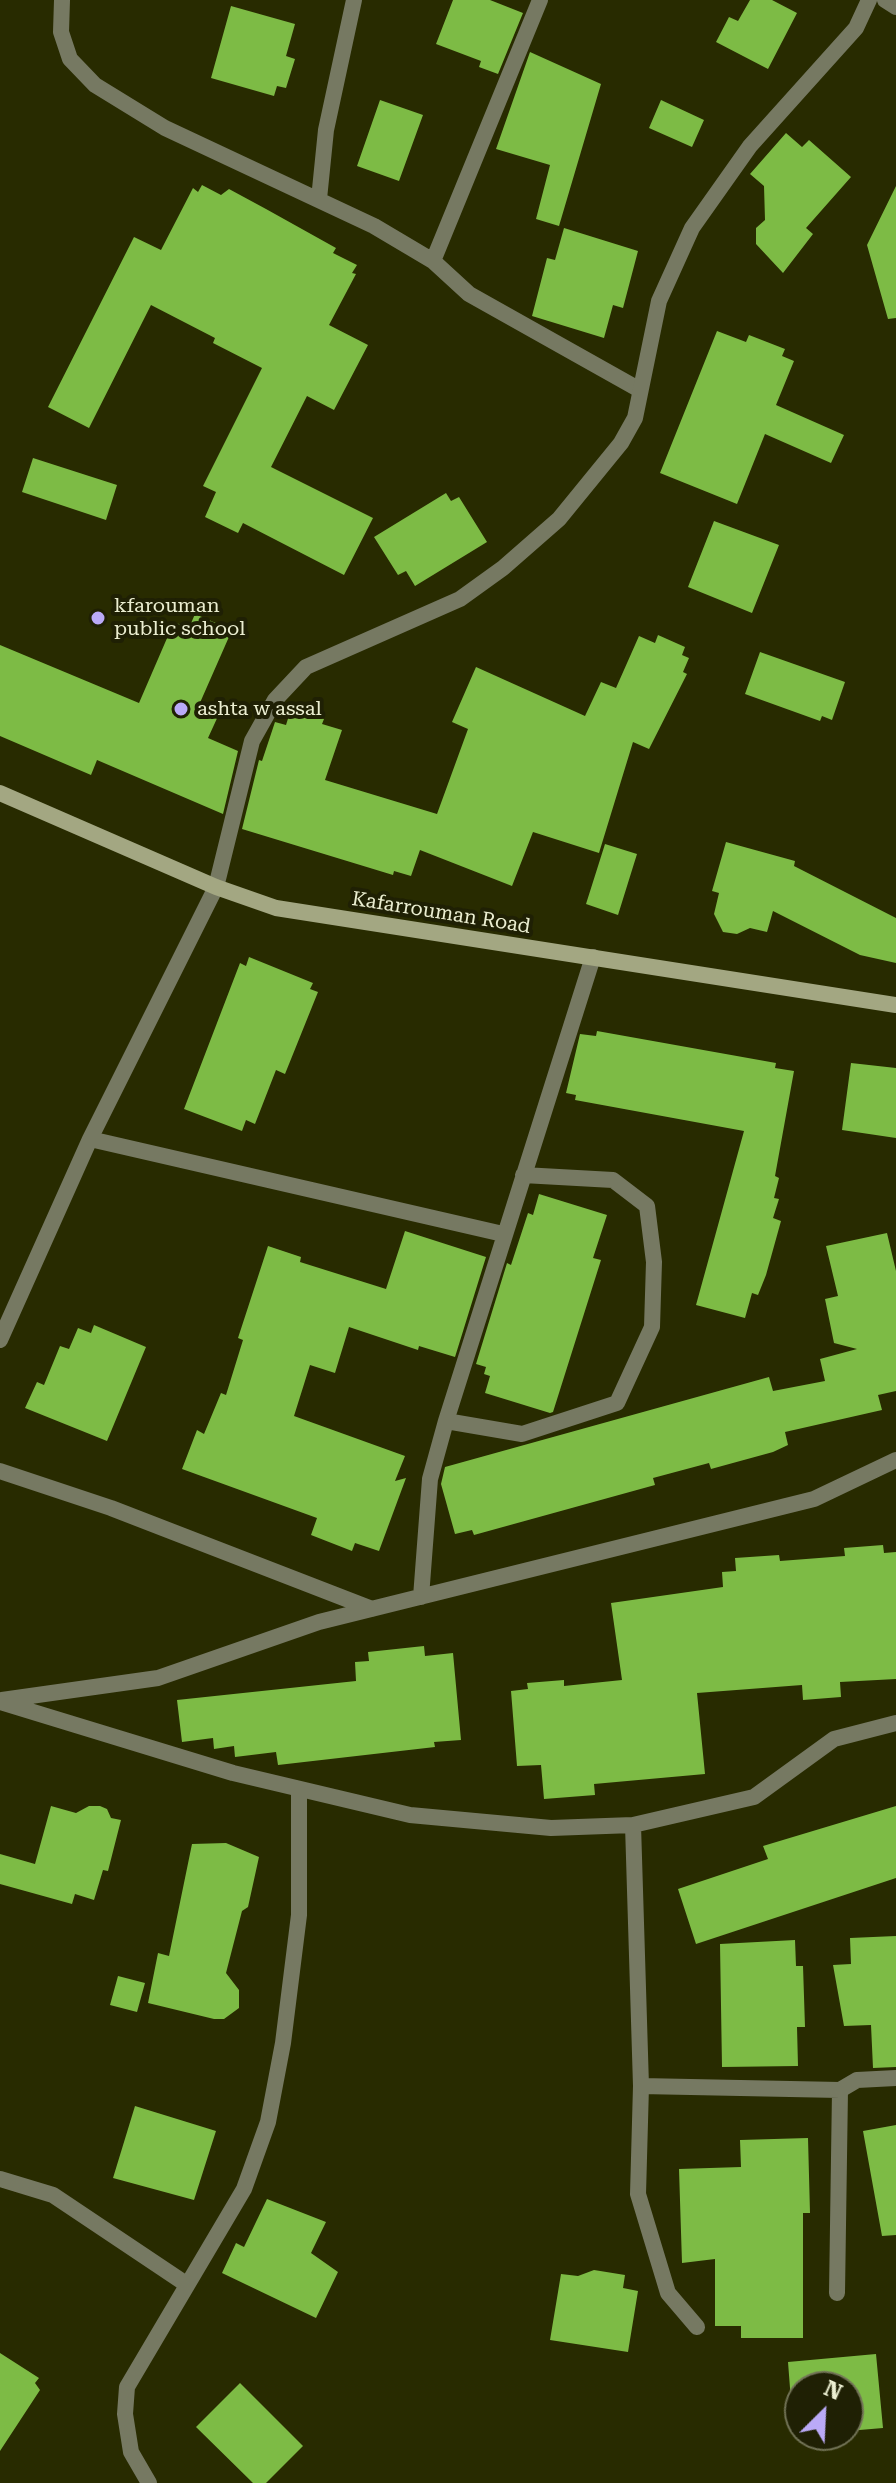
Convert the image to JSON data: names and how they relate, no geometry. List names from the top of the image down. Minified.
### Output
{"streets":{"main road":["Kafarrouman Road"]},"places":["kfarouman public school","ashta w assal"],"north":"top right"}
